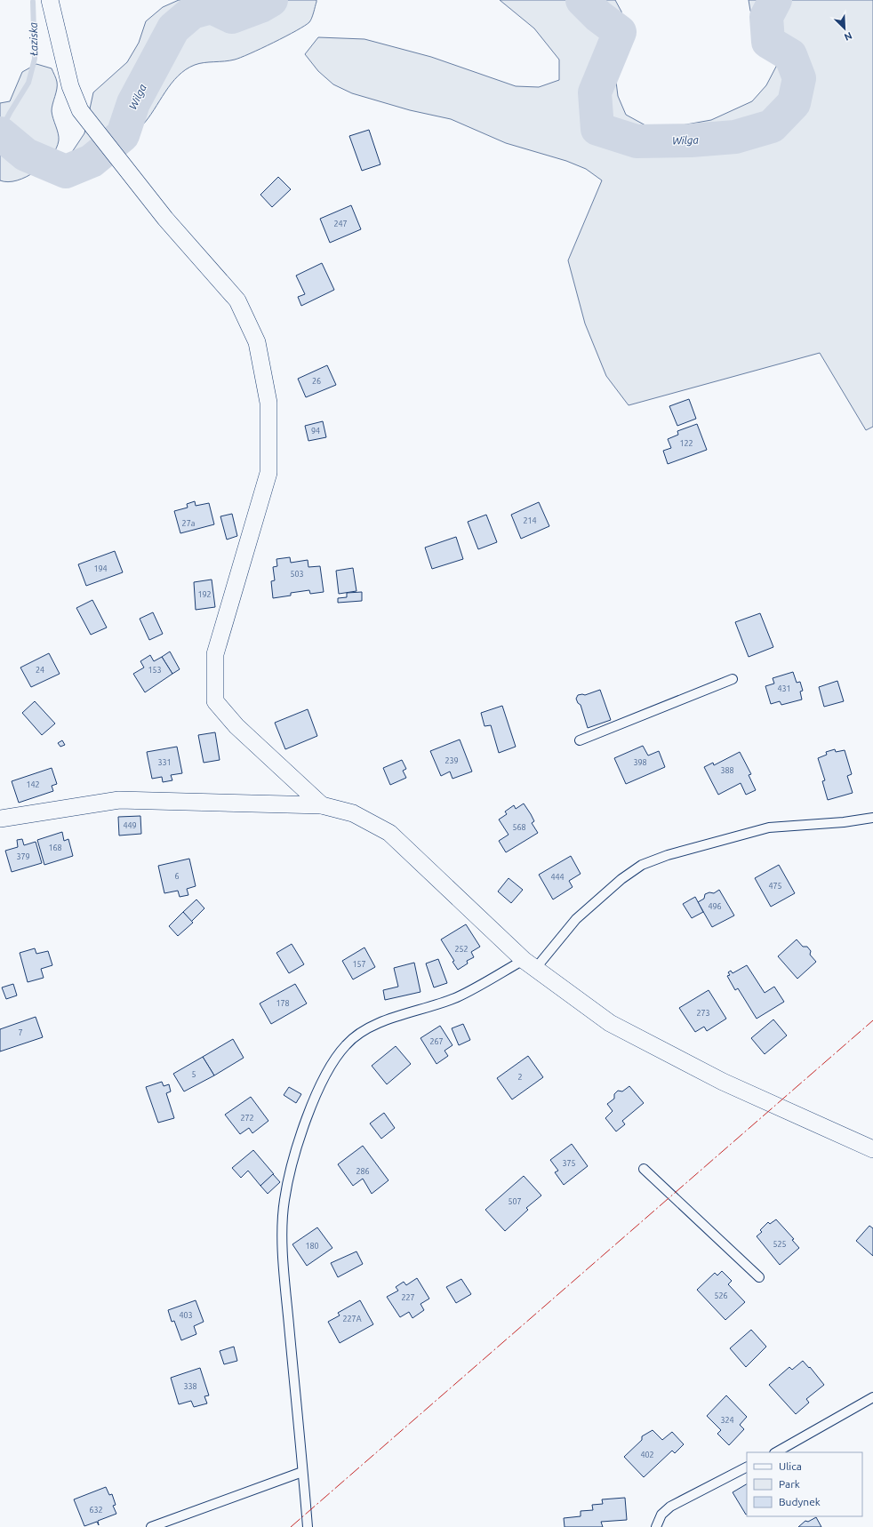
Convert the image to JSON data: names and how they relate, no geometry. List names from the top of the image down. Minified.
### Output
{"water":["Łaziska","Wilga"],"house_numbers":["247","26","94","122","214","27a","194","503","192","24","153","431","239","331","398","388","142","449","568","168","379","6","444","475","496","252","157","178","273","7","267","5","2","272","375","286","507","525","180","526","227","403","227A","338","324","402","632"],"legend":["Ulica","Park","Budynek"],"north":"bottom right"}
